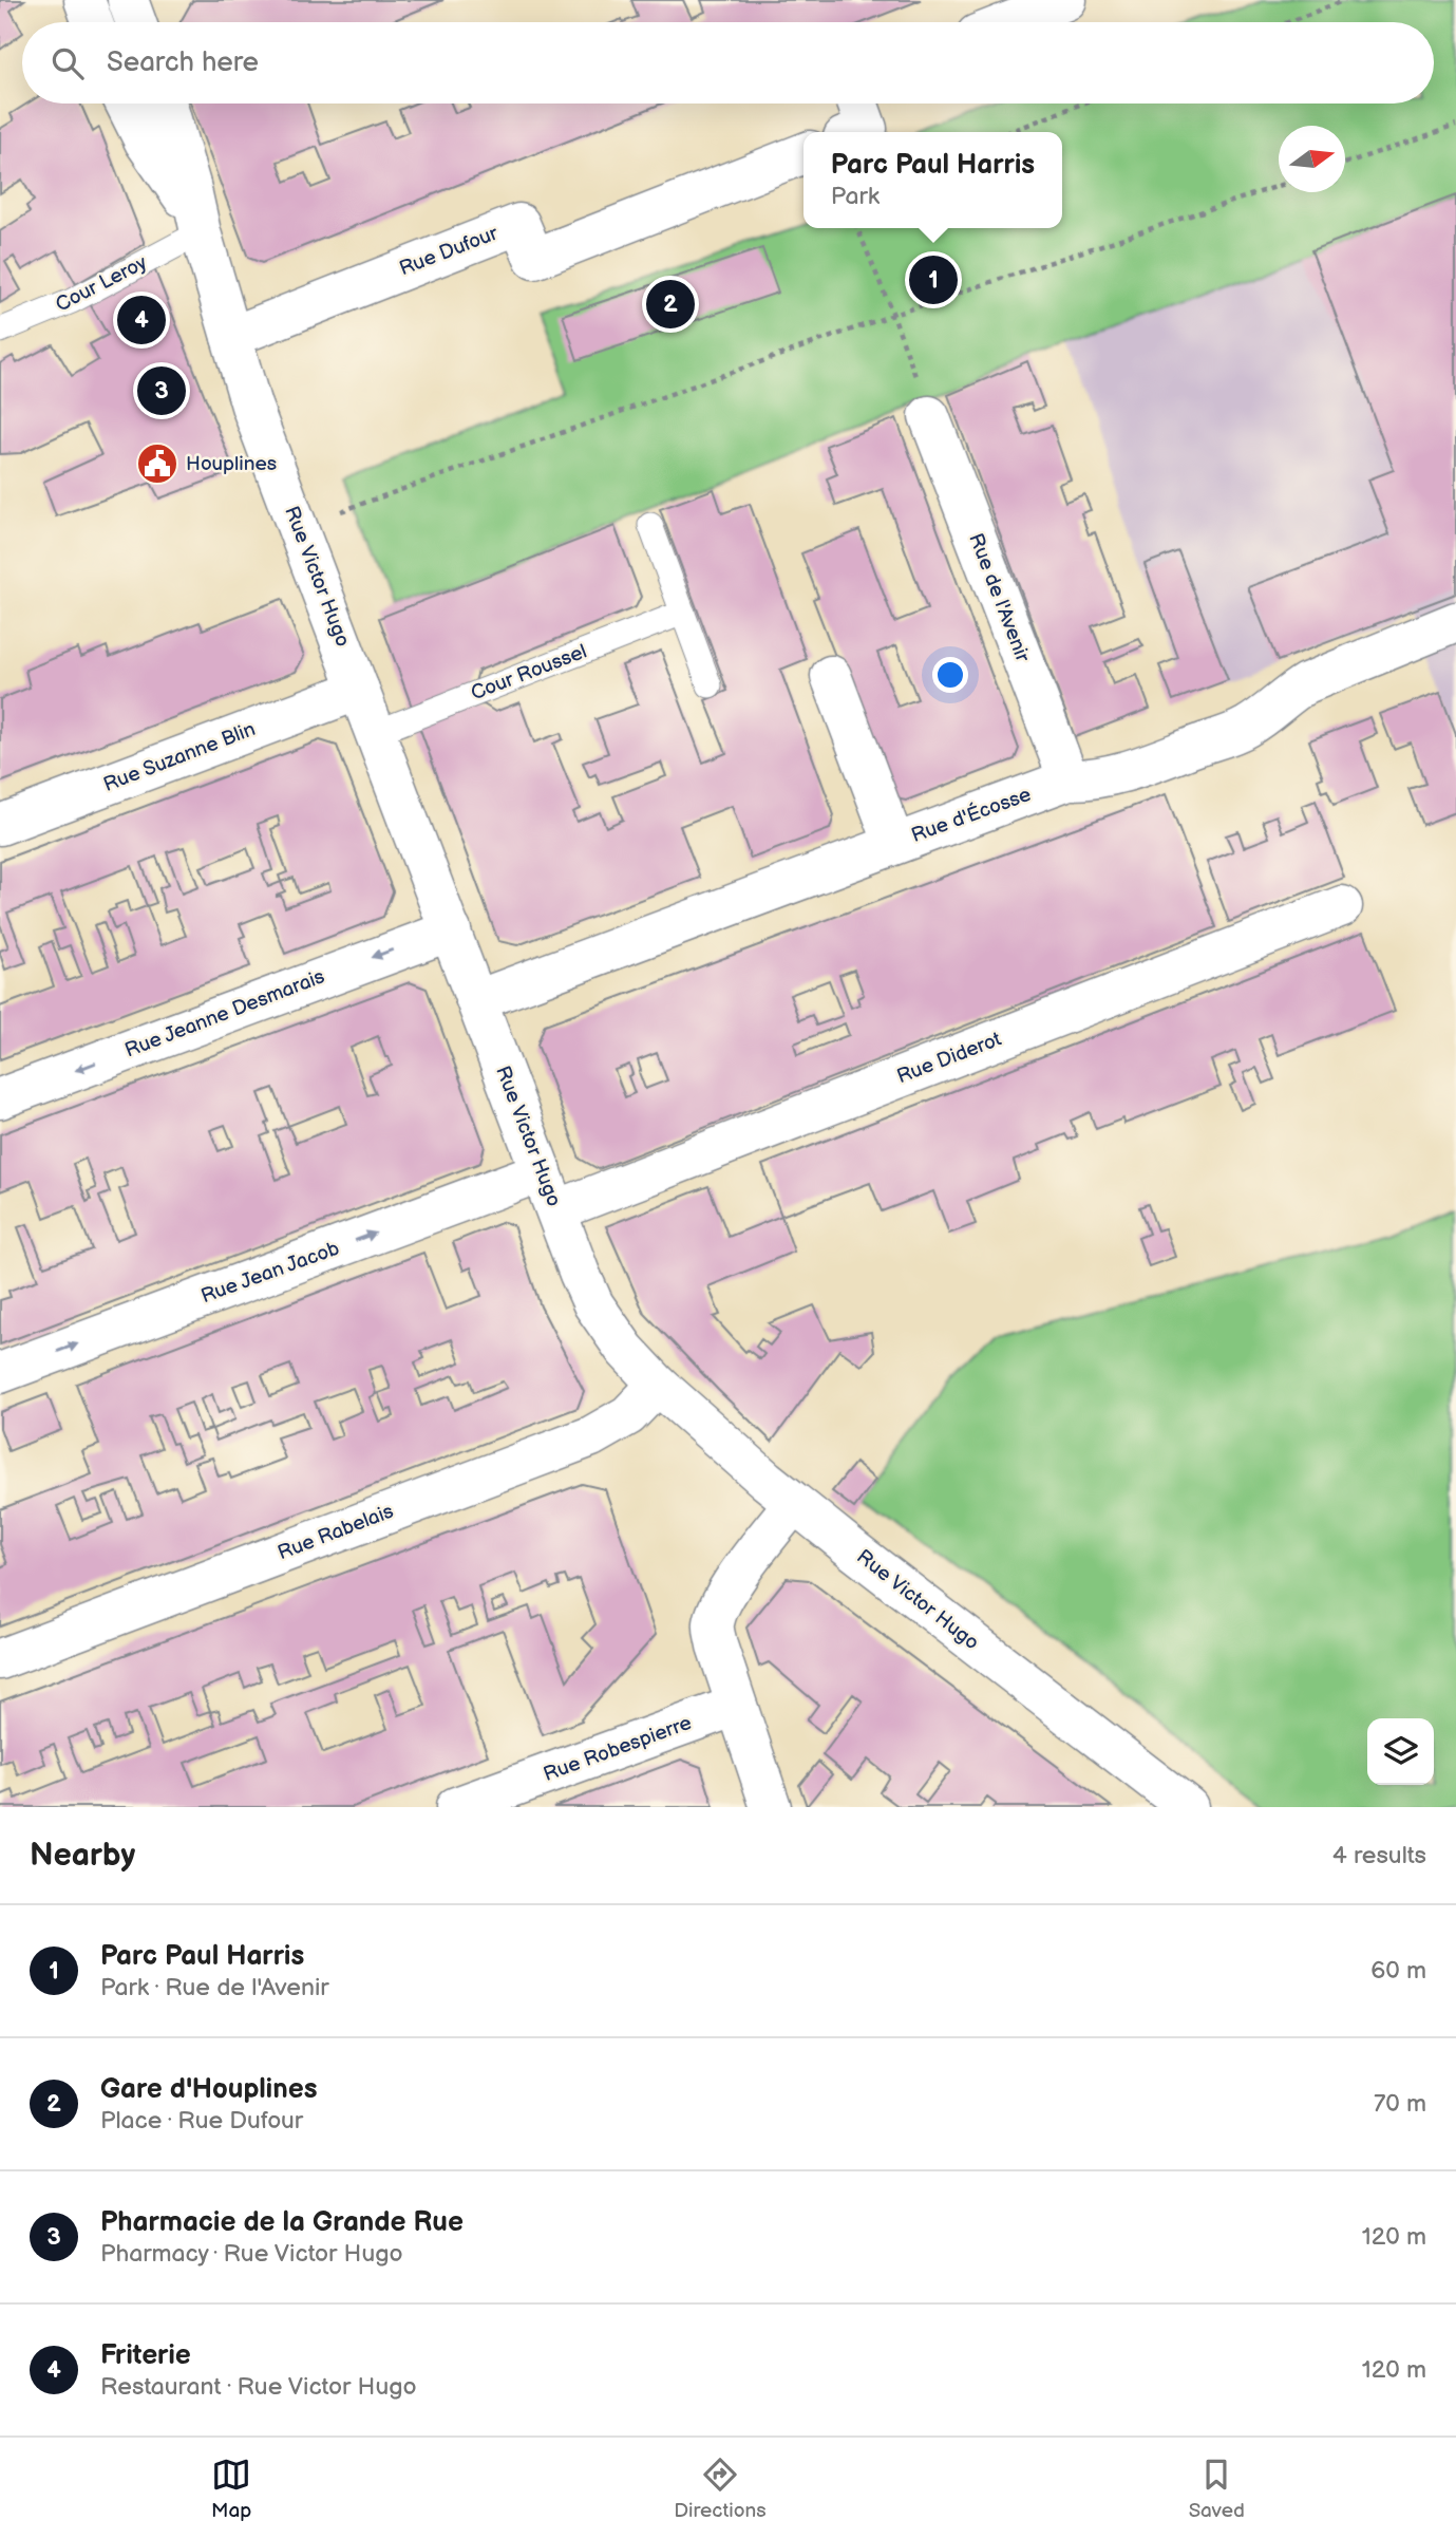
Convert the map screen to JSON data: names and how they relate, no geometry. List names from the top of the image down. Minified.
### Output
{"streets":{"street":["Rue Dufour","Rue Victor Hugo","Rue de l'Avenir","Rue Suzanne Blin","Rue d'Écosse","Rue Jeanne Desmarais","Rue Diderot","Rue Jean Jacob","Rue Rabelais","Rue Robespierre"],"lane":["Cour Leroy","Cour Roussel"]},"crossings":[["Rue Dufour","Rue Victor Hugo"],["Cour Leroy","Rue Victor Hugo"],["Rue Victor Hugo","Cour Roussel"],["Rue Victor Hugo","Rue Suzanne Blin"],["Rue Victor Hugo","Rue d'Écosse"],["Rue Victor Hugo","Rue Jeanne Desmarais"],["Rue Victor Hugo","Rue Diderot"],["Rue Victor Hugo","Rue Jean Jacob"],["Rue Victor Hugo","Rue Rabelais"],["Rue de l'Avenir","Rue d'Écosse"]],"one_way":["Rue Jeanne Desmarais","Rue Jean Jacob"],"places":{"public building":["Houplines"]},"north":"right","page":{"search":"Search here","popup":["Parc Paul Harris","Park"],"pins":["1","2","4","3"],"heading":["Nearby","4 results"],"list":[{"mark":"1","name":"Parc Paul Harris","note":"Park · Rue de l'Avenir","value":"60 m"},{"mark":"2","name":"Gare d'Houplines","note":"Place · Rue Dufour","value":"70 m"},{"mark":"3","name":"Pharmacie de la Grande Rue","note":"Pharmacy · Rue Victor Hugo","value":"120 m"},{"mark":"4","name":"Friterie","note":"Restaurant · Rue Victor Hugo","value":"120 m"}],"nav":["Map","Directions","Saved"]}}
